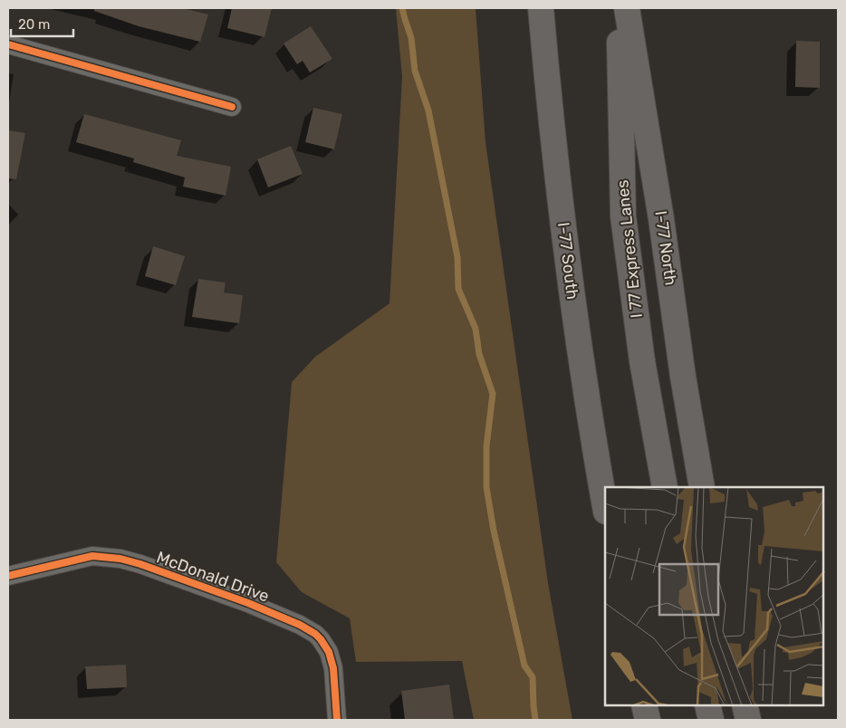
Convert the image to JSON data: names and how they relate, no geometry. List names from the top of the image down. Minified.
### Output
{"streets":{"highway":["I-77 North","I 77 Express Lanes","I-77 South"],"street":["McDonald Drive"]},"scale_bar":"20 m"}
